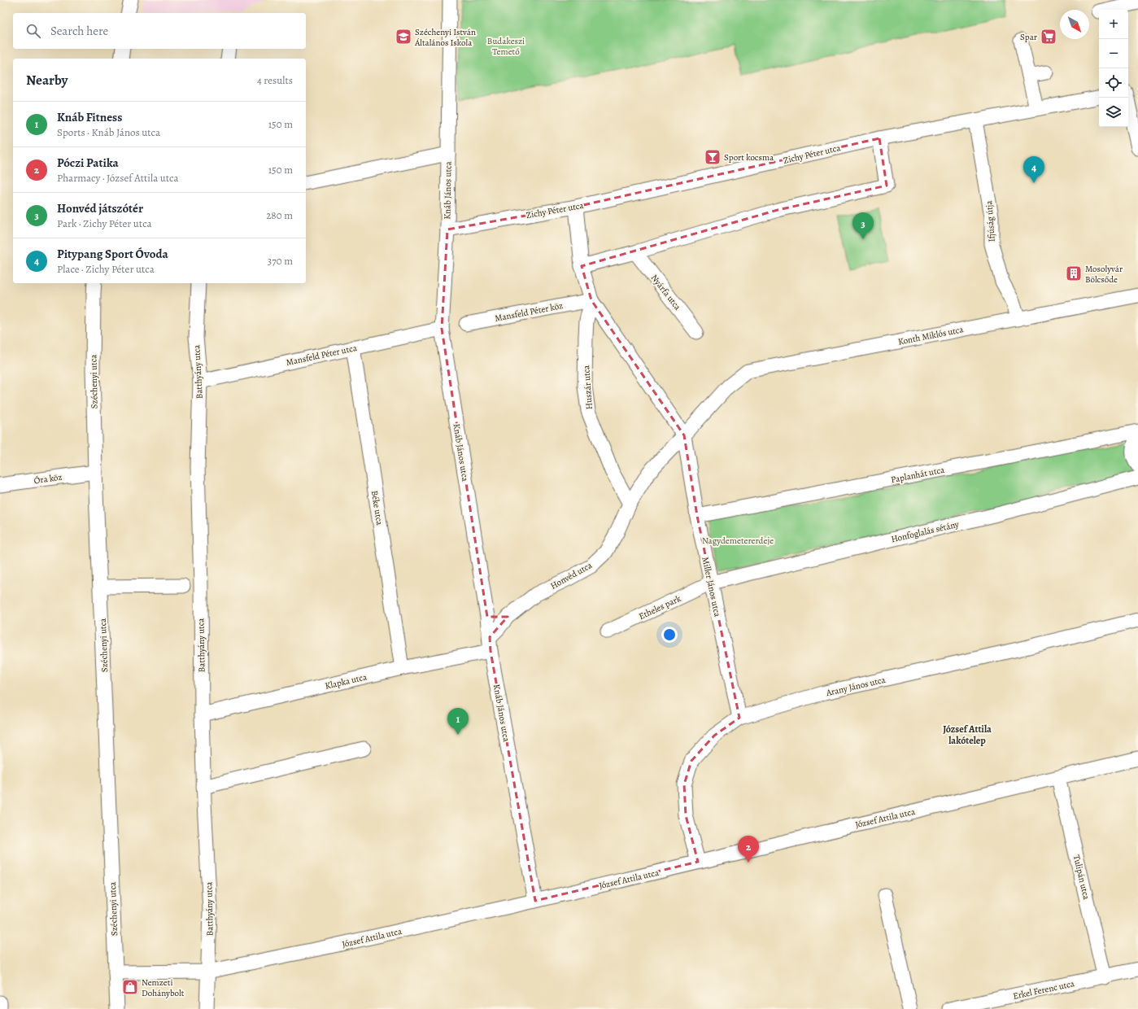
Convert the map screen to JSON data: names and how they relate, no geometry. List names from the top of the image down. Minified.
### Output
{"streets":{"street":["Zichy Péter utca","Knáb János utca","Ifjúság útja","Nyárfa utca","Mansfeld Péter köz","Konth Miklós utca","Mansfeld Péter utca","Batthyány utca","Széchenyi utca","Huszár utca","Paplanhát utca","Óra köz","Béke utca","Honfoglalás sétány","Honvéd utca","Miller János utca","Etheles park","Klapka utca","Arany János utca","József Attila utca","Tulipán utca","Erkel Ferenc utca"]},"crossings":[["Zichy Péter utca","Knáb János utca"],["Zichy Péter utca","Ifjúság útja"],["Zichy Péter utca","Huszár utca"],["Knáb János utca","Mansfeld Péter utca"],["Knáb János utca","Honvéd utca"],["Knáb János utca","Klapka utca"],["Knáb János utca","József Attila utca"],["Ifjúság útja","Konth Miklós utca"],["Mansfeld Péter köz","Huszár utca"],["Konth Miklós utca","Honvéd utca"],["Mansfeld Péter utca","Batthyány utca"],["Mansfeld Péter utca","Béke utca"],["Batthyány utca","Klapka utca"],["Batthyány utca","József Attila utca"],["Széchenyi utca","Óra köz"],["Széchenyi utca","József Attila utca"],["Huszár utca","Honvéd utca"],["Huszár utca","Miller János utca"],["Paplanhát utca","Miller János utca"],["Béke utca","Klapka utca"],["Honfoglalás sétány","Miller János utca"],["Honfoglalás sétány","Etheles park"],["Honvéd utca","Miller János utca"],["Miller János utca","Etheles park"],["Miller János utca","Arany János utca"],["Arany János utca","József Attila utca"],["József Attila utca","Tulipán utca"],["Tulipán utca","Erkel Ferenc utca"]],"districts":["József Attila lakótelep"],"parks":["Budakeszi Temető","Nagydemetererdeje"],"places":{"school or university":["Széchenyi István Általános Iskola"],"supermarket":["Spar"],"bar":["Sport kocsma"],"building":["Mosolyvár Bölcsőde"],"shop":["Nemzeti Dohánybolt"]},"north":"bottom right","page":{"map_buttons":["+","−"],"search":"Search here","heading":["Nearby","4 results"],"list":[{"mark":"1","name":"Knáb Fitness","note":"Sports · Knáb János utca","value":"150 m"},{"mark":"2","name":"Póczi Patika","note":"Pharmacy · József Attila utca","value":"150 m"},{"mark":"3","name":"Honvéd játszótér","note":"Park · Zichy Péter utca","value":"280 m"},{"mark":"4","name":"Pitypang Sport Óvoda","note":"Place · Zichy Péter utca","value":"370 m"}],"pins":["4","3","1","2"]}}
